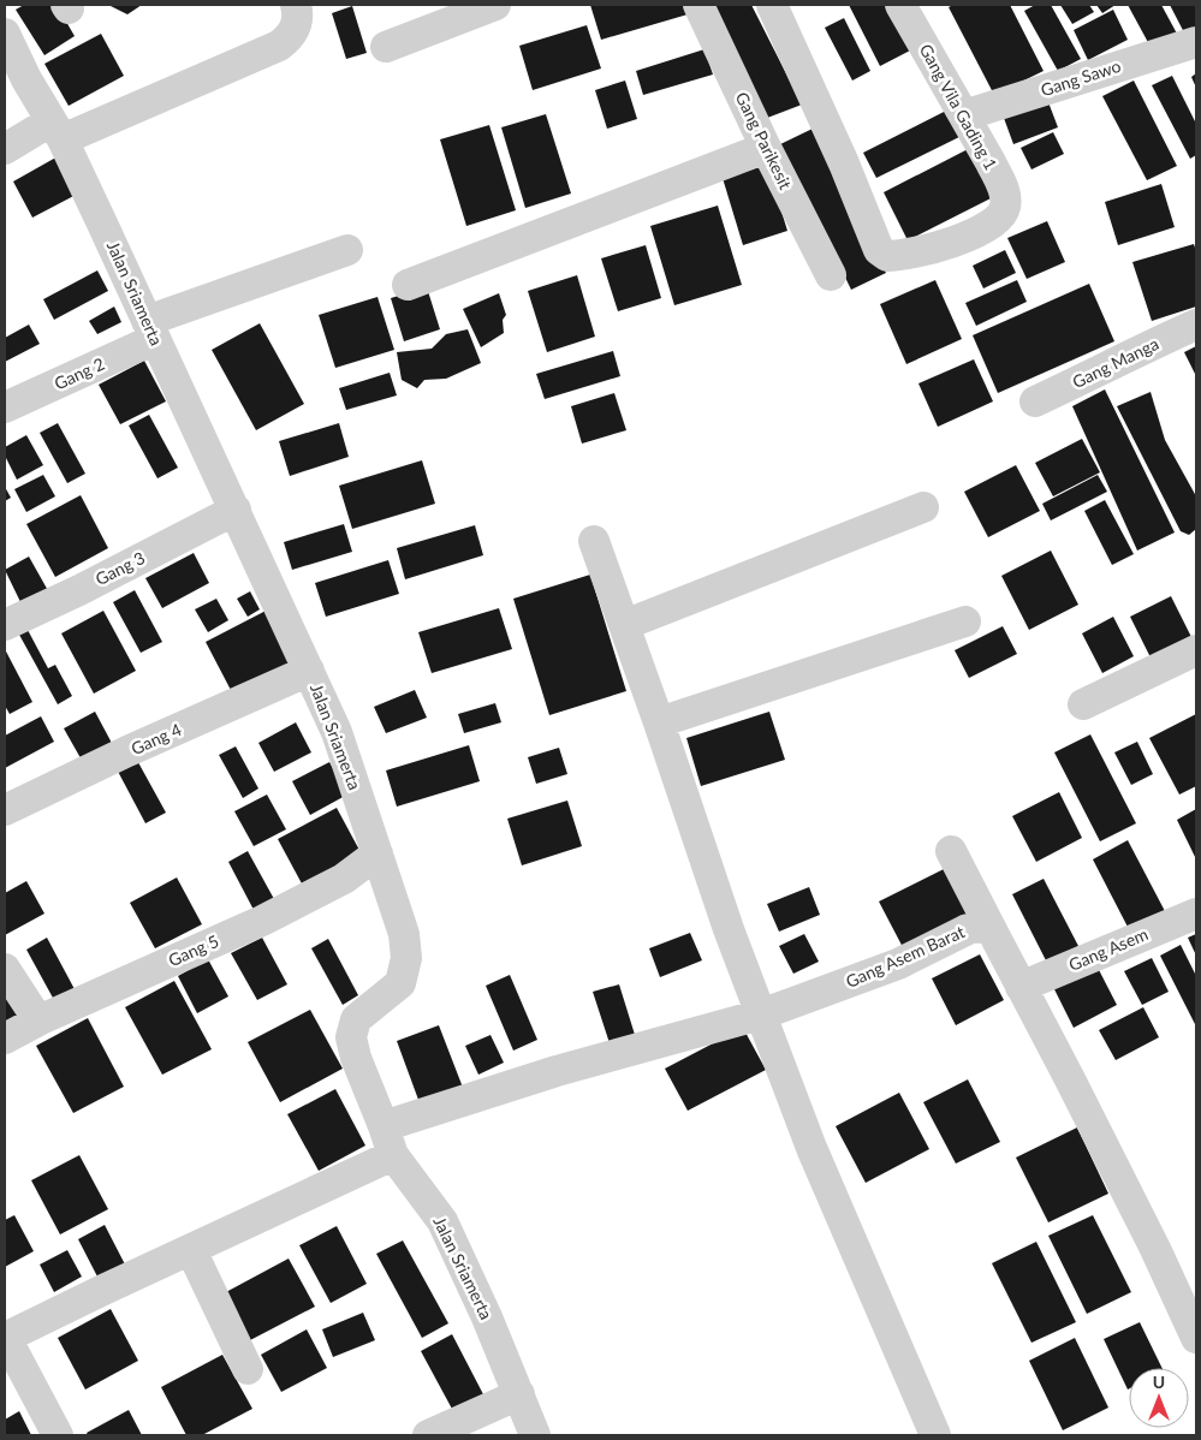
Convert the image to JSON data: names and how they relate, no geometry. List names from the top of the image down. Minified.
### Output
{"streets":{"street":["Gang Sawo","Gang Vila Gading 1","Gang Parikesit","Jalan Sriamerta","Gang Manga","Gang 2","Gang 3","Gang 4","Gang Asem","Gang 5","Gang Asem Barat"]},"crossings":[["Gang Sawo","Gang Vila Gading 1"],["Jalan Sriamerta","Gang 2"],["Jalan Sriamerta","Gang 3"],["Jalan Sriamerta","Gang 4"],["Jalan Sriamerta","Gang 5"],["Jalan Sriamerta","Gang Asem Barat"]],"north":"top"}
